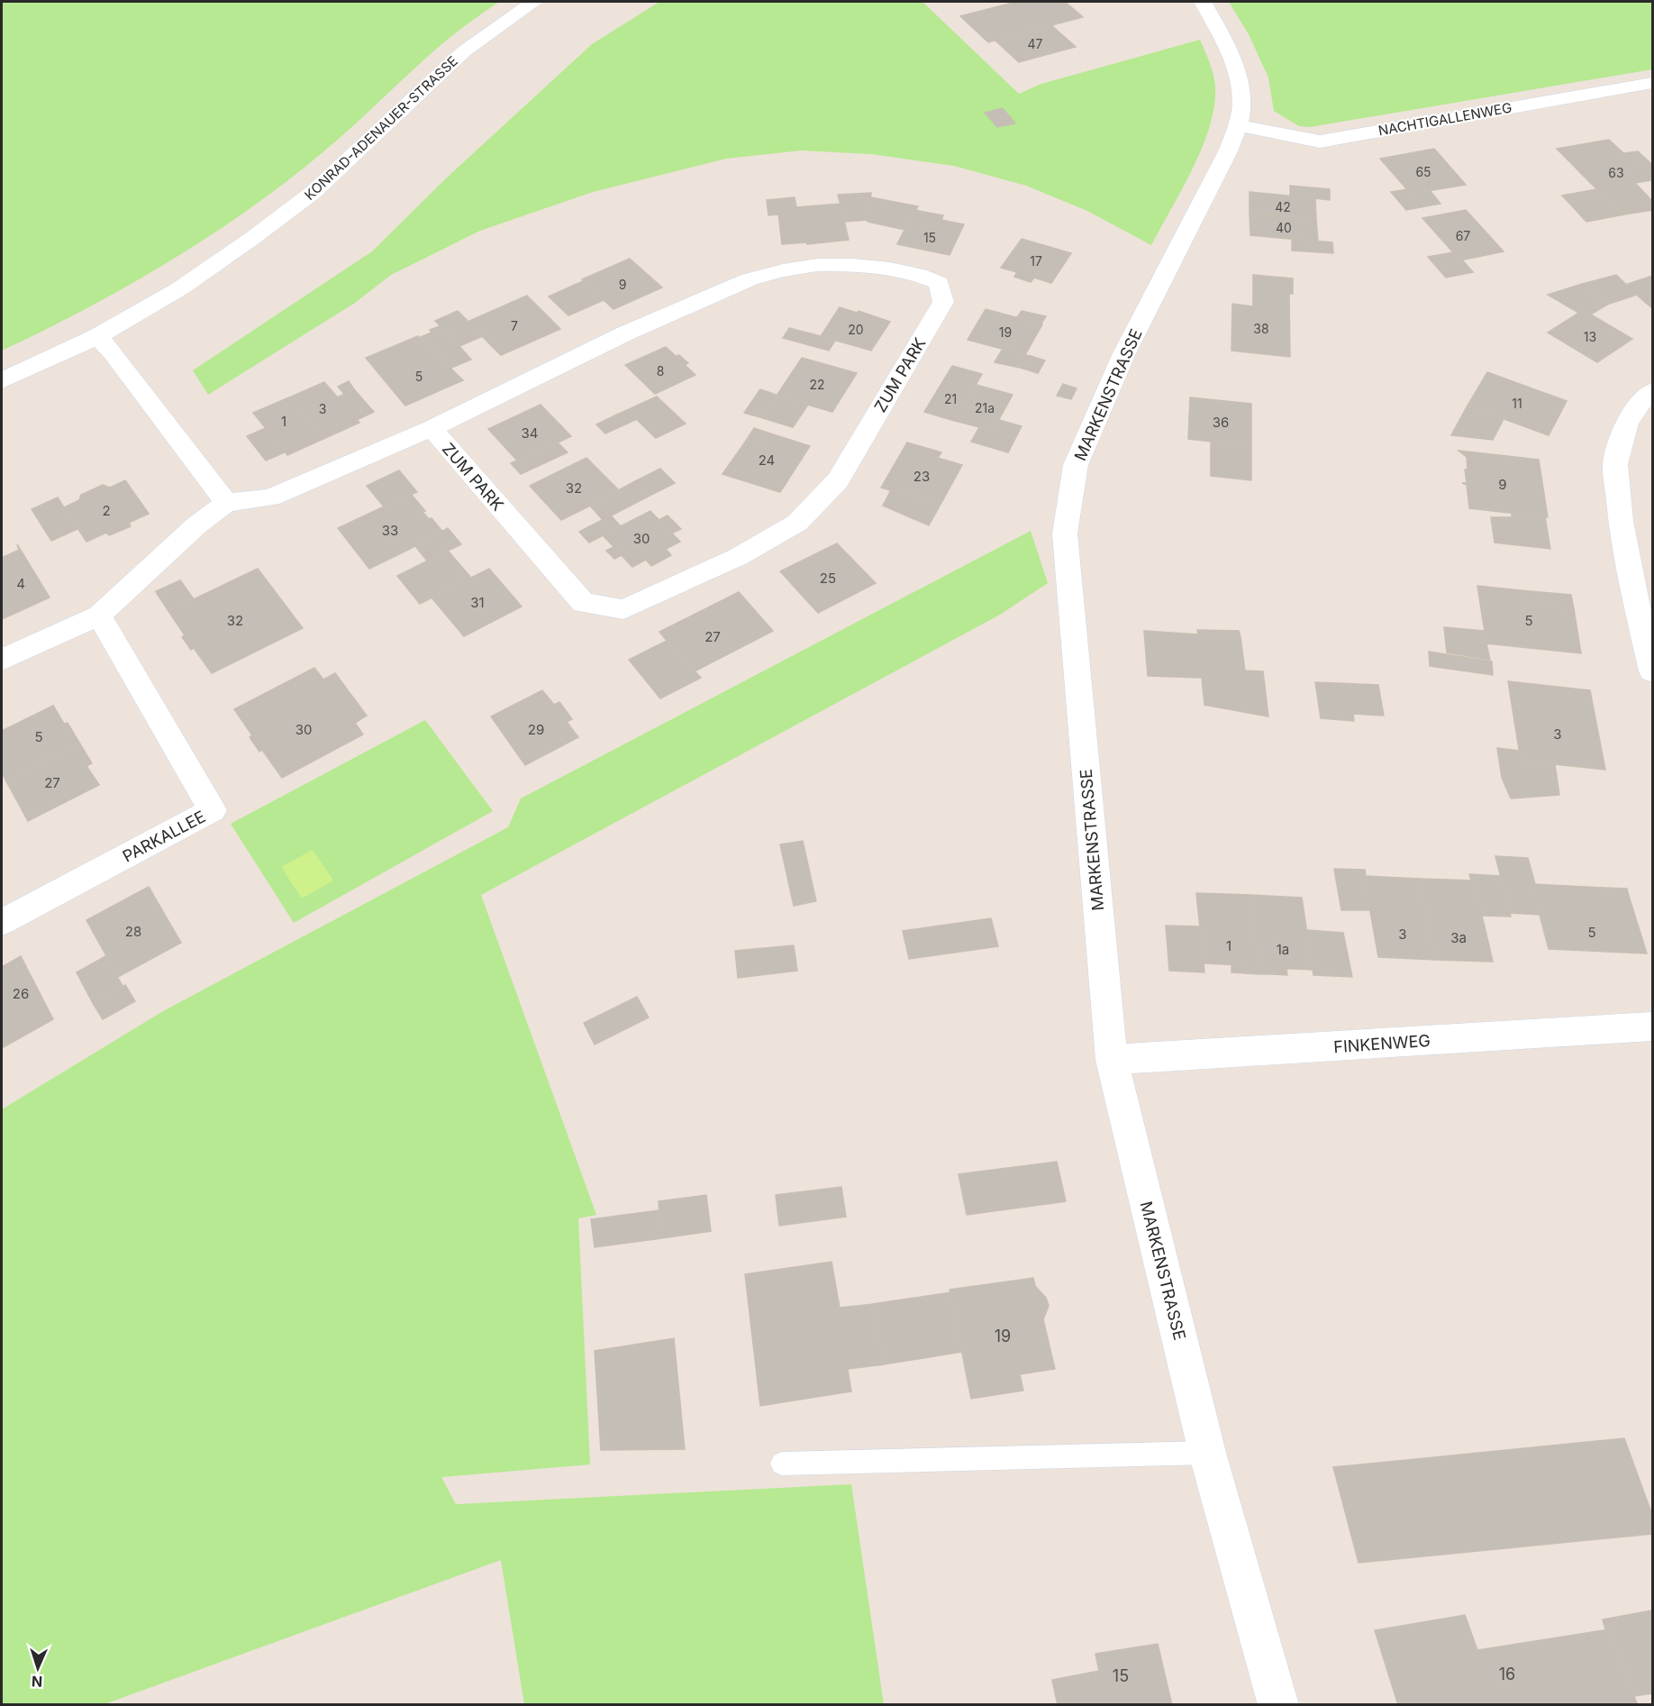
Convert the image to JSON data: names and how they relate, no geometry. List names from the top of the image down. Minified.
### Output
{"streets":{"street":["NACHTIGALLENWEG","KONRAD-ADENAUER-STRASSE","ZUM PARK","MARKENSTRASSE","PARKALLEE","FINKENWEG"]},"crossings":[["NACHTIGALLENWEG","MARKENSTRASSE"],["MARKENSTRASSE","FINKENWEG"]],"house_numbers":["47","65","63","42","40","67","15","17","9","7","38","20","19","13","8","5","22","21","11","21a","3","1","36","34","24","23","9","32","2","33","30","25","4","31","32","5","27","30","29","3","5","27","28","5","3","3a","1","1a","26","19","16","15"],"north":"bottom"}
